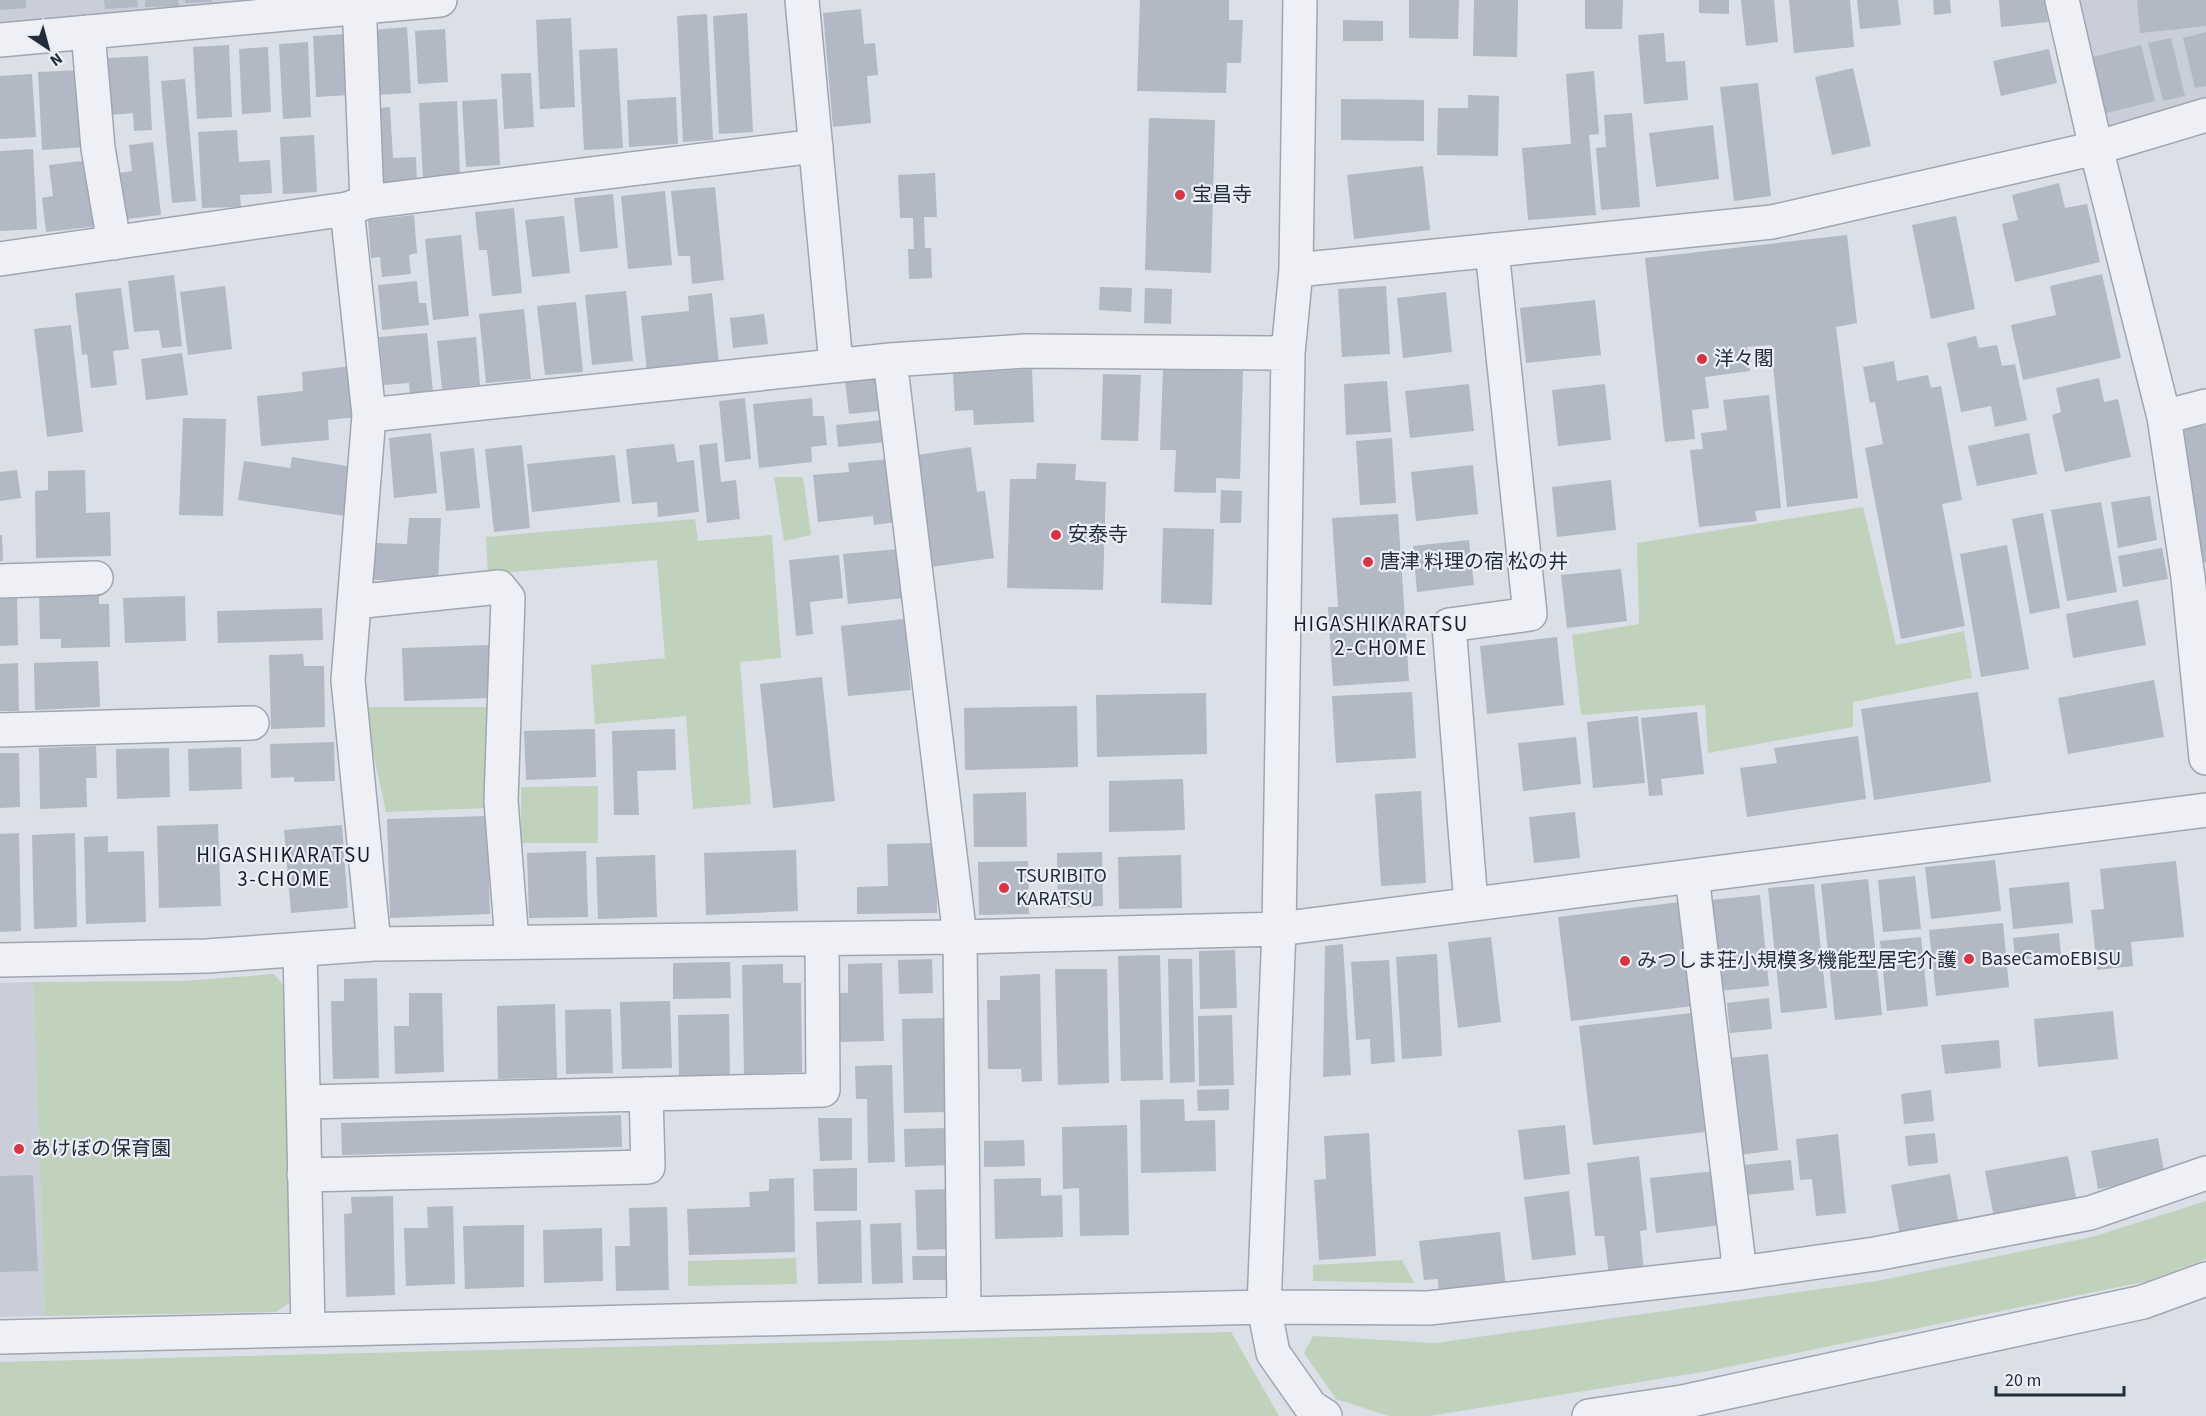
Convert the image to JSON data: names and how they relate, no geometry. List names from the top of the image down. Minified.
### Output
{"districts":["HIGASHIKARATSU 2-CHOME","HIGASHIKARATSU 3-CHOME"],"places":["宝昌寺","洋々閣","安泰寺","唐津 料理の宿 松の井","TSURIBITO KARATSU","BaseCamoEBISU","みつしま荘小規模多機能型居宅介護","あけぼの保育園"],"scale_bar":"20 m","north":"bottom right"}
